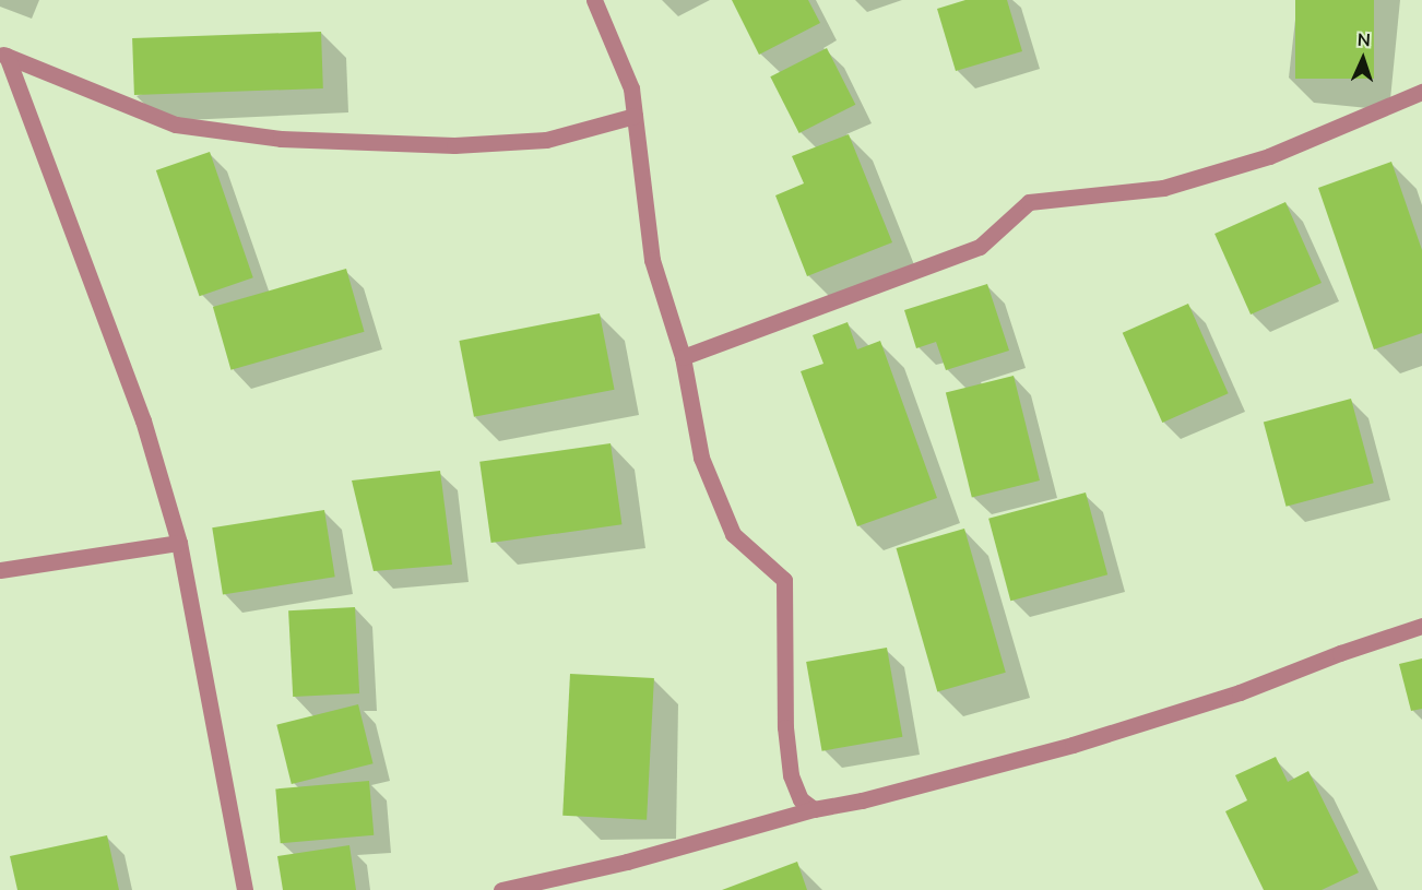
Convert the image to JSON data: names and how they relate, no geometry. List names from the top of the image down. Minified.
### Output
{"north":"top"}
